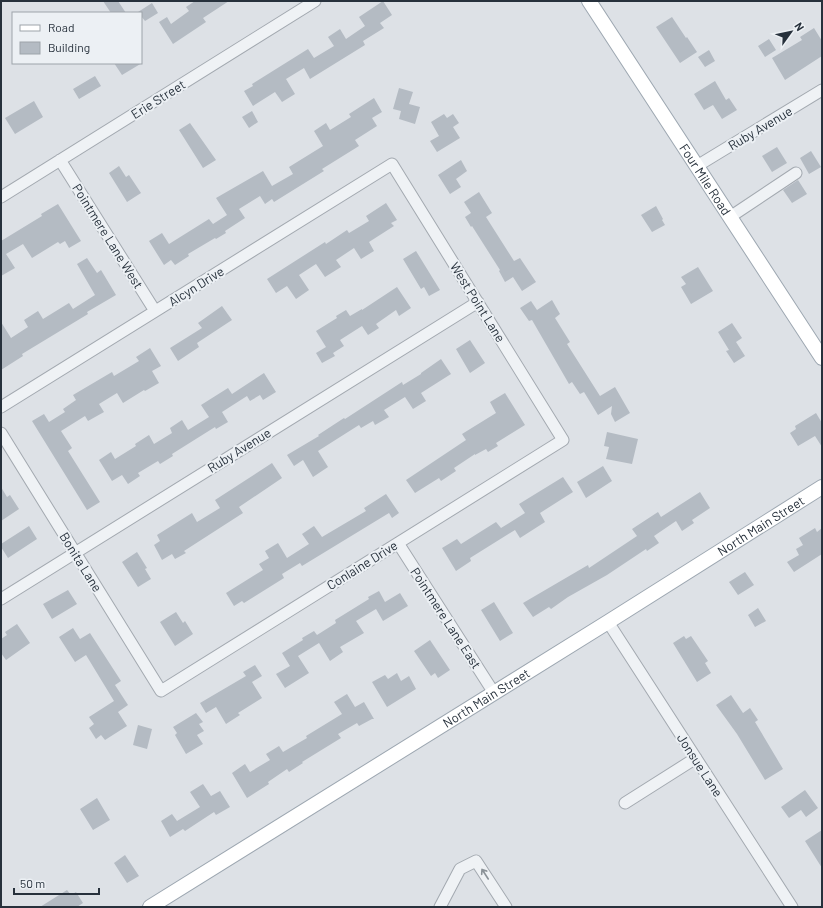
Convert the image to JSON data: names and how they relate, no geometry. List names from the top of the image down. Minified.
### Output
{"streets":{"main road":["Four Mile Road","North Main Street"],"street":["Erie Street","Ruby Avenue","Pointmere Lane West","Alcyn Drive","West Point Lane","Bonita Lane","Conlaine Drive","Pointmere Lane East","Jonsue Lane"]},"crossings":[["Erie Street","Pointmere Lane West"],["Ruby Avenue","Four Mile Road"],["Ruby Avenue","West Point Lane"],["Ruby Avenue","Bonita Lane"],["Pointmere Lane West","Alcyn Drive"],["Alcyn Drive","West Point Lane"],["West Point Lane","Conlaine Drive"],["North Main Street","Pointmere Lane East"],["North Main Street","Jonsue Lane"],["Bonita Lane","Conlaine Drive"],["Conlaine Drive","Pointmere Lane East"]],"legend":["Road","Building"],"scale_bar":"50 m","north":"top right"}
